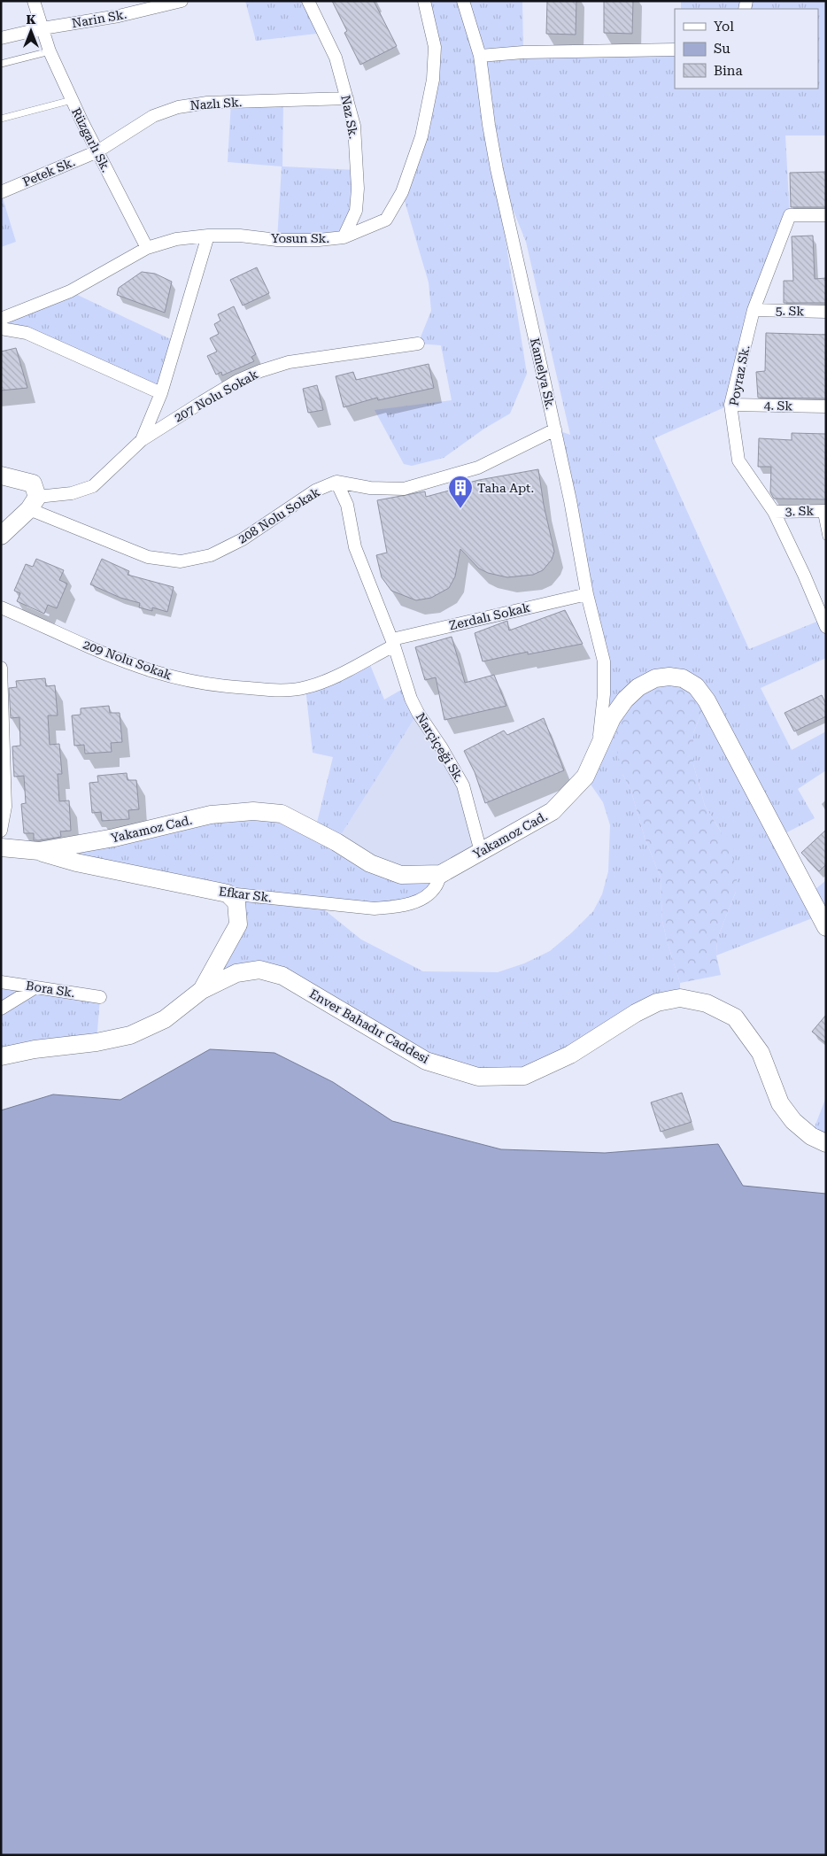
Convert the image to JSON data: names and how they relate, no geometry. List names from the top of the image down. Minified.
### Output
{"streets":{"street":["Narin Sk.","Nazlı Sk.","Naz Sk.","Rüzgarlı Sk.","Petek Sk.","Yosun Sk.","5. Sk","Kamelya Sk.","Poyraz Sk.","207 Nolu Sokak","4. Sk","3. Sk","208 Nolu Sokak","Zerdalı Sokak","209 Nolu Sokak","Narçiçeği Sk.","Yakamoz Cad.","Efkar Sk.","Bora Sk.","Enver Bahadır Caddesi"]},"crossings":[["Narin Sk.","Rüzgarlı Sk."],["Nazlı Sk.","Naz Sk."],["Nazlı Sk.","Rüzgarlı Sk."],["Nazlı Sk.","Petek Sk."],["Naz Sk.","Yosun Sk."],["Rüzgarlı Sk.","Petek Sk."],["Rüzgarlı Sk.","Yosun Sk."],["5. Sk","Poyraz Sk."],["Kamelya Sk.","Zerdalı Sokak"],["Kamelya Sk.","Yakamoz Cad."],["Poyraz Sk.","4. Sk"],["Poyraz Sk.","3. Sk"],["207 Nolu Sokak","208 Nolu Sokak"],["Zerdalı Sokak","209 Nolu Sokak"],["Zerdalı Sokak","Narçiçeği Sk."],["209 Nolu Sokak","Narçiçeği Sk."],["Narçiçeği Sk.","Yakamoz Cad."],["Yakamoz Cad.","Efkar Sk."]],"places":{"building":["Taha Apt."]},"legend":["Yol","Su","Bina"],"north":"top"}
